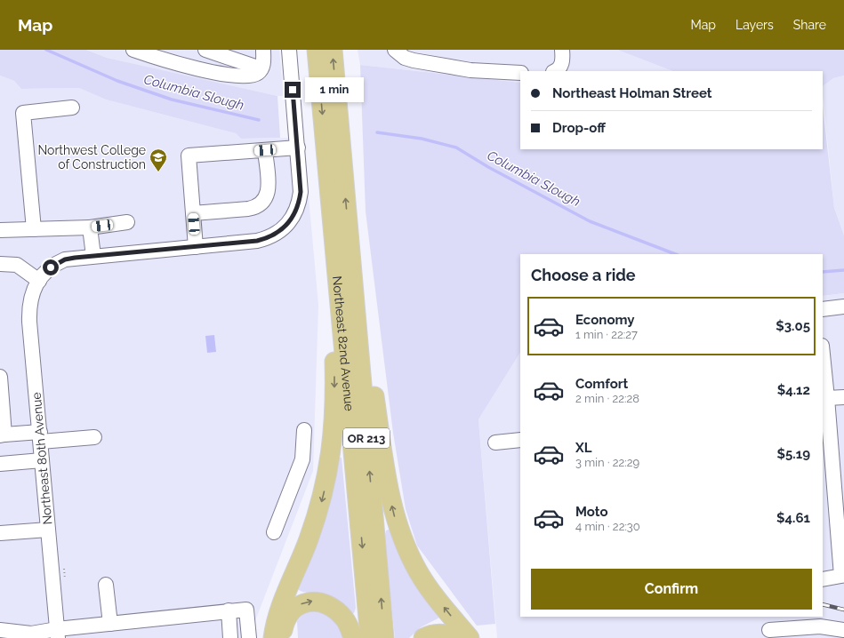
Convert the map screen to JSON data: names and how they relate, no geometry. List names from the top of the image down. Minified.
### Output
{"streets":{"main road":["Northeast 82nd Avenue","OR 213"],"street":["Northeast 80th Avenue"]},"water":["Columbia Slough"],"places":{"school or university":["Northwest College of Construction"]},"page":{"header":"Map","nav":["Map","Layers","Share"],"banner":["Northeast Holman Street","Drop-off"],"bubble":"1 min","heading":"Choose a ride","list":[{"name":"Economy","note":"1 min · 22:27","value":"$3.05"},{"name":"Comfort","note":"2 min · 22:28","value":"$4.12"},{"name":"XL","note":"3 min · 22:29","value":"$5.19"},{"name":"Moto","note":"4 min · 22:30","value":"$4.61"}],"buttons":"Confirm"}}
